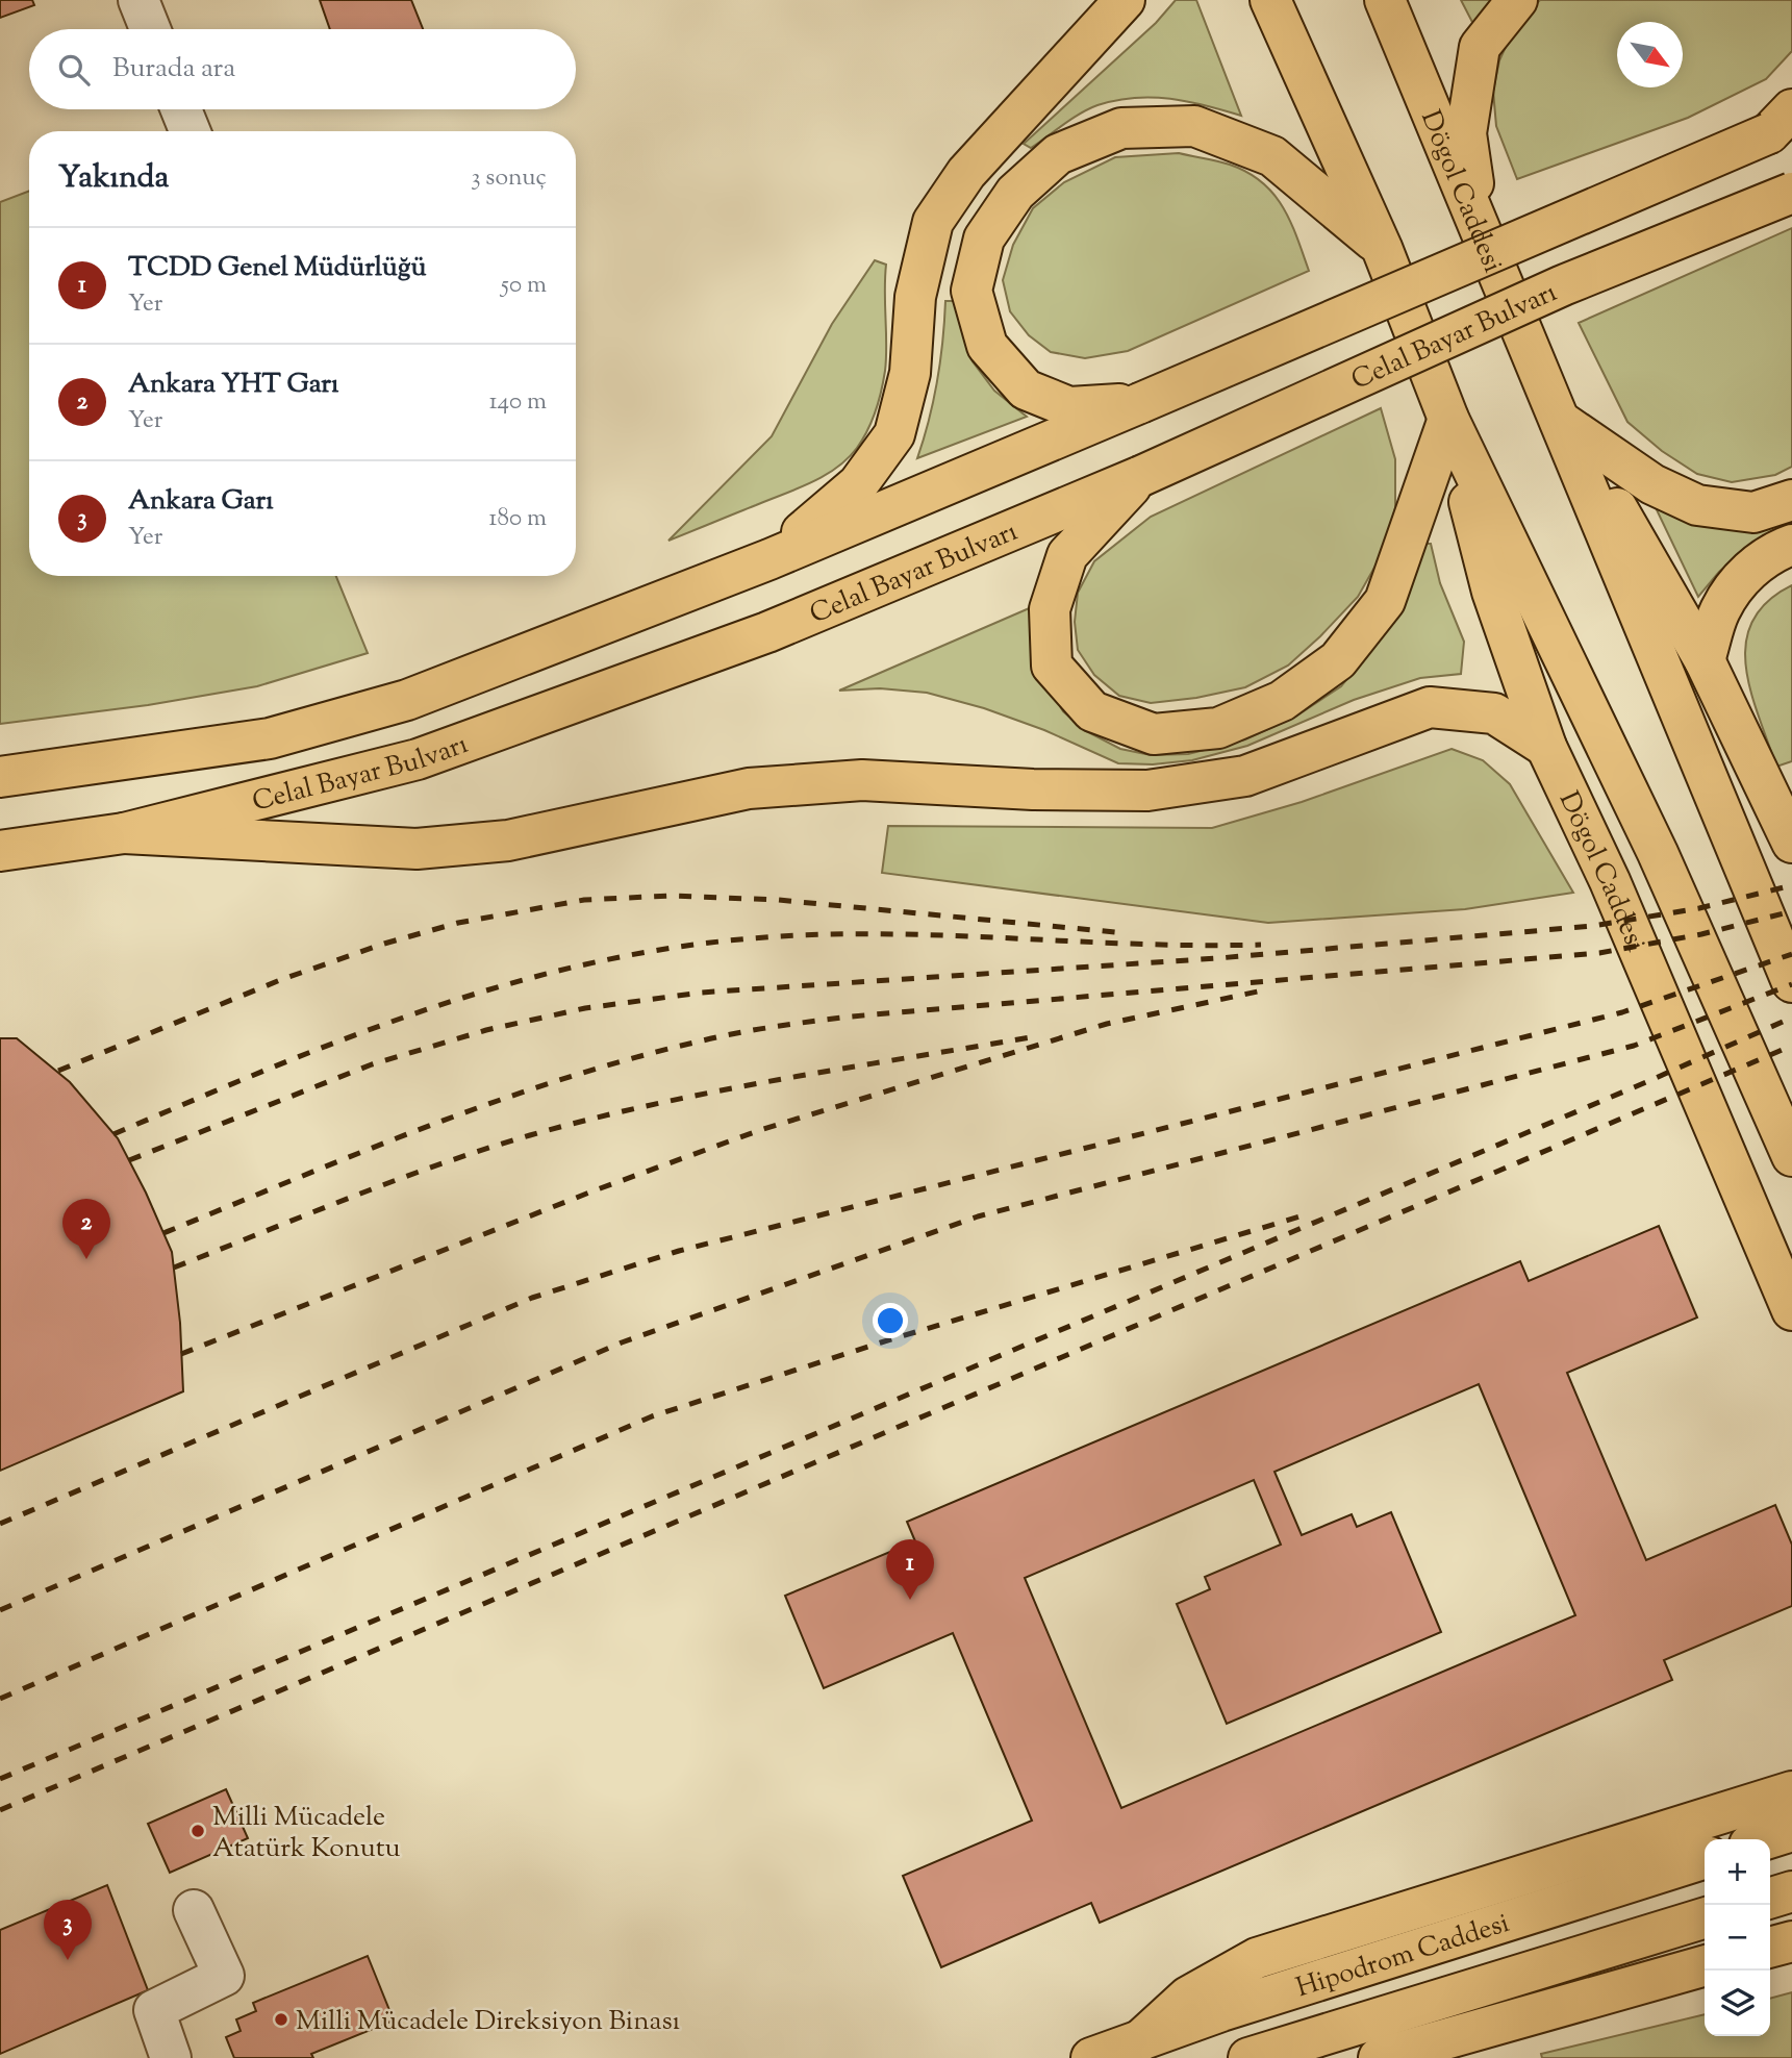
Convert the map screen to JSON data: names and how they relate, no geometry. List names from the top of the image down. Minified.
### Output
{"streets":{"main road":["Dögol Caddesi","Celal Bayar Bulvarı","Hipodrom Caddesi"]},"places":["Milli Mücadele Atatürk Konutu","Milli Mücadele Direksiyon Binası"],"north":"bottom right","page":{"search":"Burada ara","heading":["Yakında","3 sonuç"],"list":[{"mark":"1","name":"TCDD Genel Müdürlüğü","note":"Yer","value":"50 m"},{"mark":"2","name":"Ankara YHT Garı","note":"Yer","value":"140 m"},{"mark":"3","name":"Ankara Garı","note":"Yer","value":"180 m"}],"pins":["2","1","3"],"map_buttons":["+","−"]}}
